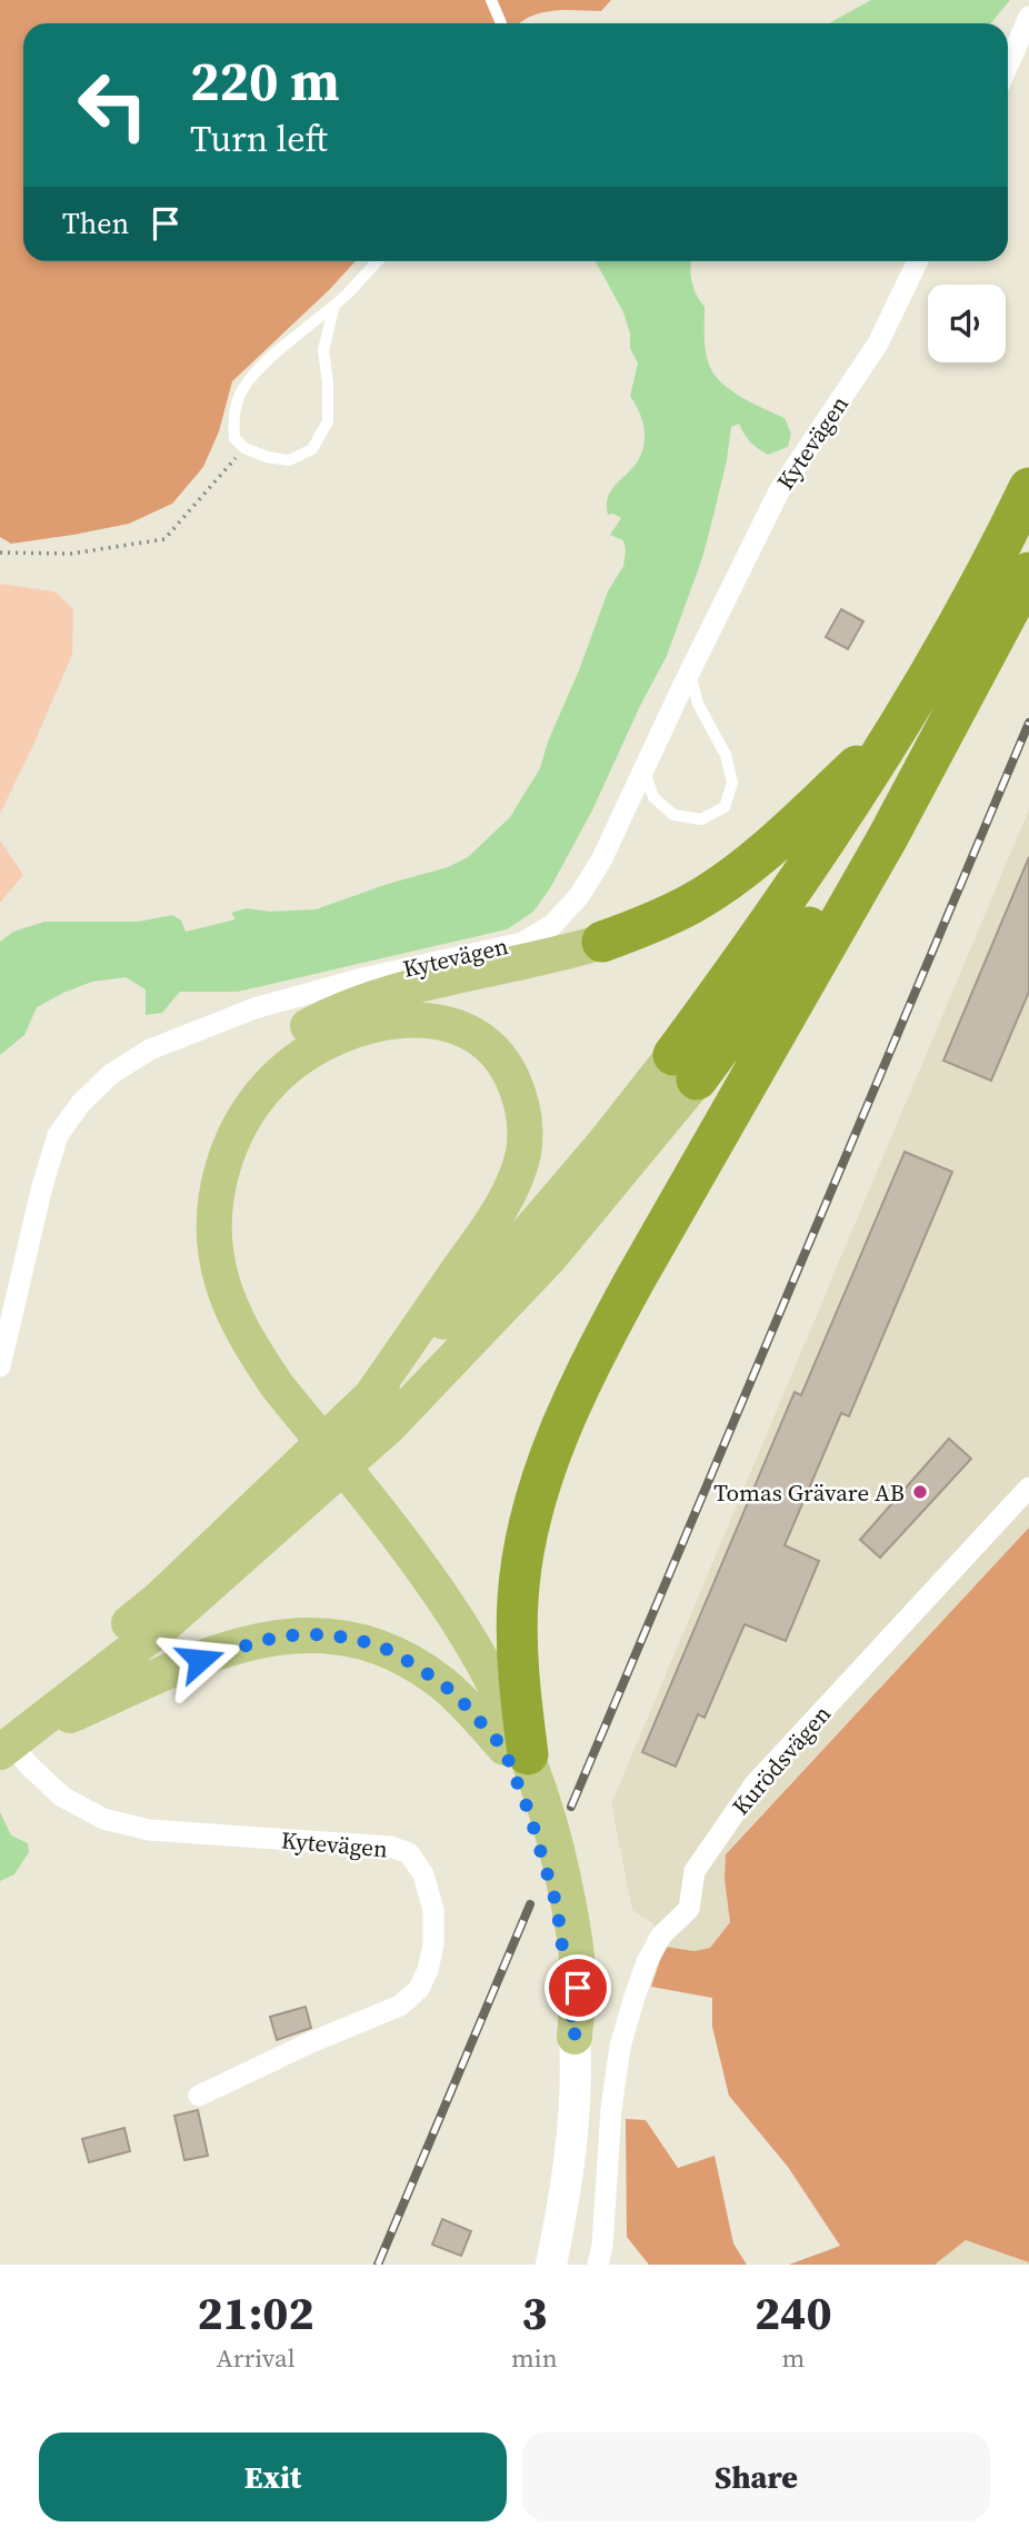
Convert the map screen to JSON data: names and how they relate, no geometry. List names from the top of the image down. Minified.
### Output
{"streets":{"street":["Kytevägen","Kurödsvägen"]},"places":["Tomas Grävare AB"],"page":{"turn":["220 m","Turn left"],"then":"Then","eta":["21:02","Arrival","3","min","240","m"],"buttons":["Exit","Share"]}}
